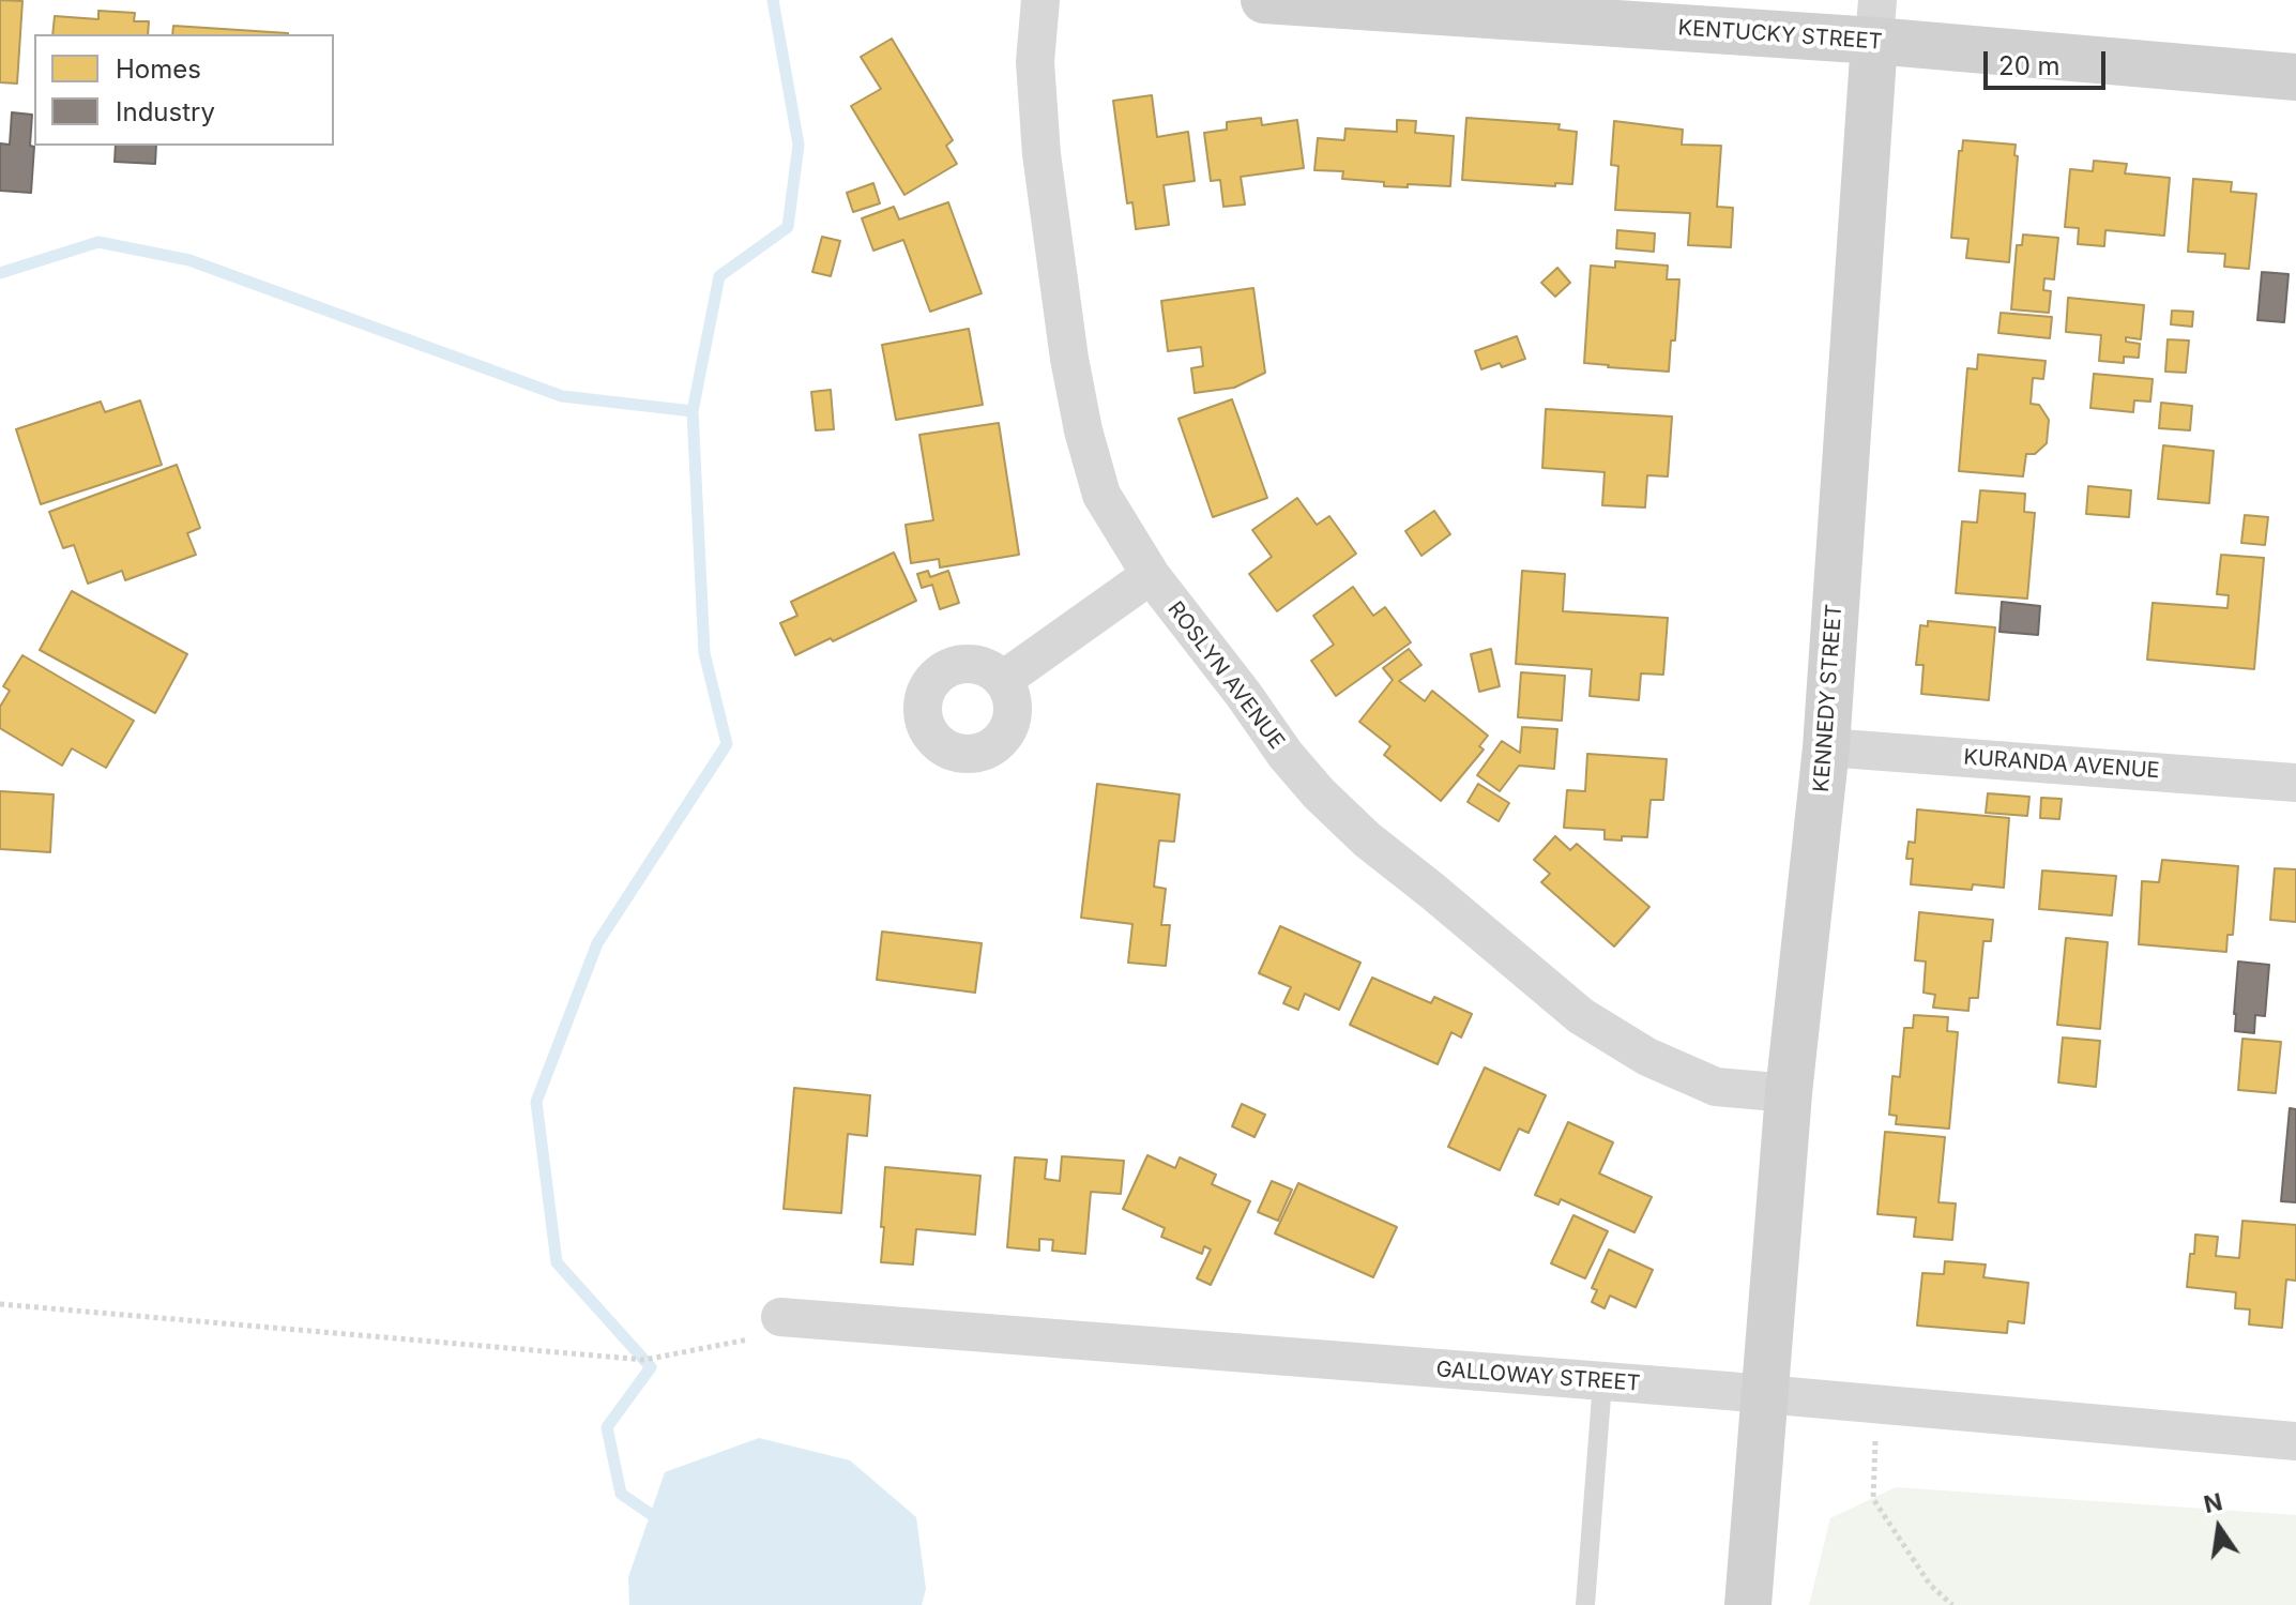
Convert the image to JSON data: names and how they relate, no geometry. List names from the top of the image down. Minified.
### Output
{"streets":{"street":["KENTUCKY STREET","ROSLYN AVENUE","KENNEDY STREET","KURANDA AVENUE","GALLOWAY STREET"]},"crossings":[["KENTUCKY STREET","KENNEDY STREET"],["ROSLYN AVENUE","KENNEDY STREET"],["KENNEDY STREET","KURANDA AVENUE"],["KENNEDY STREET","GALLOWAY STREET"]],"legend":["Homes","Industry"],"scale_bar":"20 m","north":"top"}
